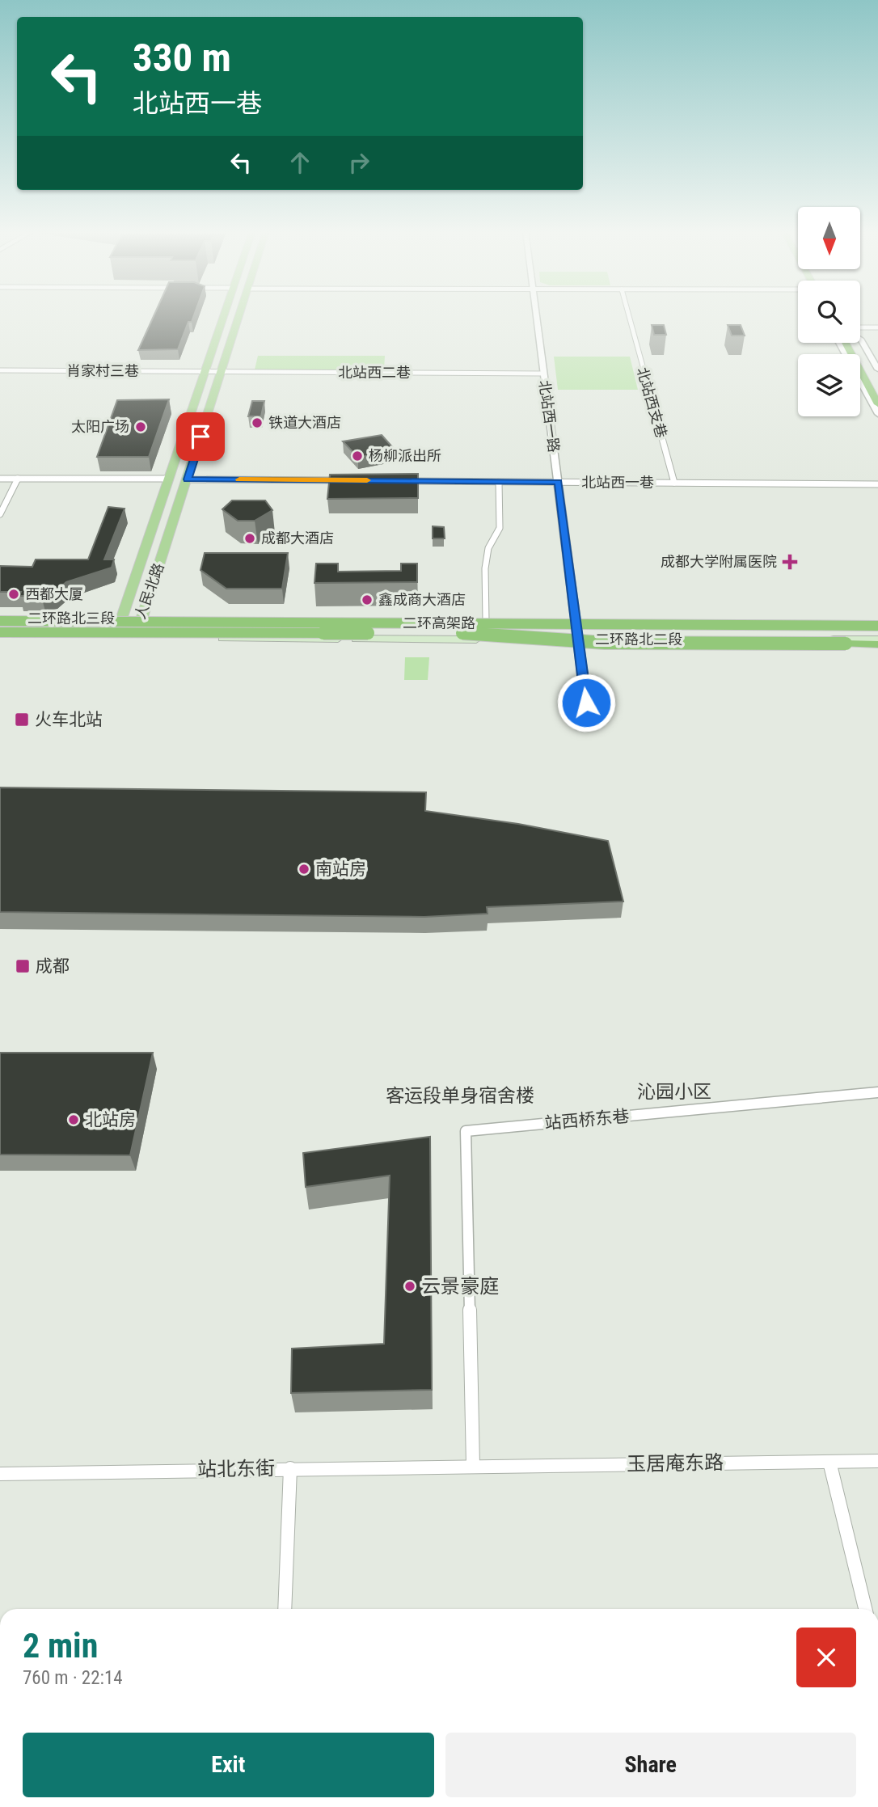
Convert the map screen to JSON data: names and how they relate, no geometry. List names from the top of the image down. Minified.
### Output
{"streets":{"highway":["二环高架路"],"main road":["人民北路","二环路北三段","二环路北二段"],"street":["肖家村三巷","北站西二巷","北站西支巷","北站西一路","北站西一巷","站西桥东巷","玉居庵东路","站北东街"]},"crossings":[["肖家村三巷","北站西二巷"],["肖家村三巷","人民北路"],["北站西二巷","北站西一路"],["北站西二巷","人民北路"],["北站西支巷","北站西一巷"],["北站西一路","北站西一巷"],["北站西一路","二环路北二段"],["人民北路","二环路北三段"],["人民北路","二环路北二段"],["二环路北三段","二环高架路"],["二环路北三段","二环路北二段"],["二环高架路","二环路北二段"],["站西桥东巷","玉居庵东路"],["站西桥东巷","站北东街"],["玉居庵东路","站北东街"]],"districts":["沁园小区","客运段单身宿舍楼"],"places":{"other":["铁道大酒店","太阳广场","杨柳派出所","成都大酒店","西都大厦","鑫成商大酒店","南站房","北站房","云景豪庭"],"health":["成都大学附属医院"],"transit":["火车北站","成都"]},"north":"bottom","page":{"turn":["330 m","北站西一巷"],"heading":["2 min","760 m · 22:14"],"buttons":["Exit","Share"]}}
